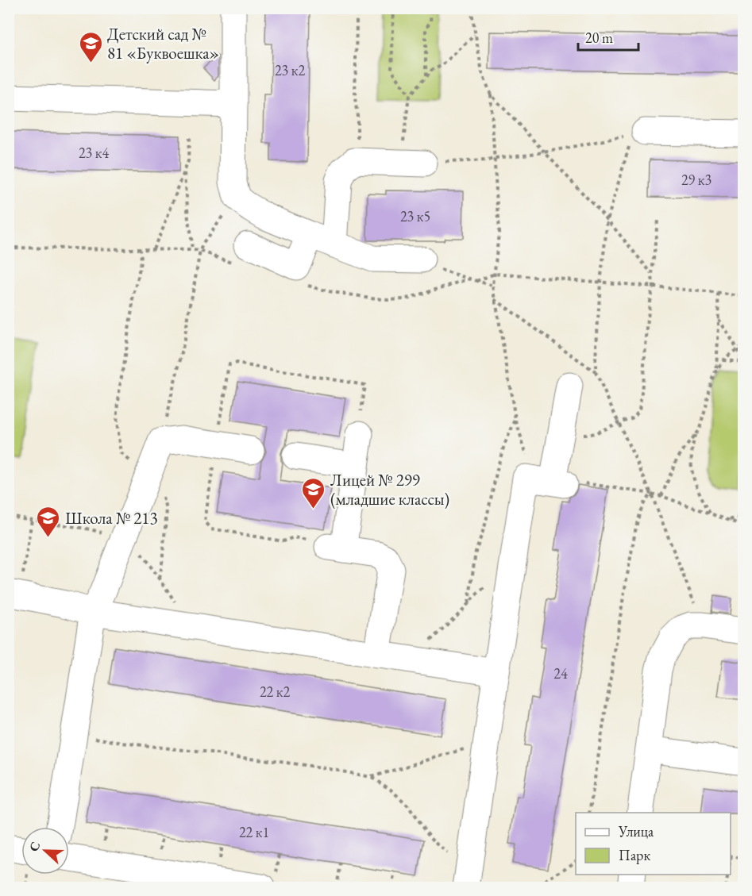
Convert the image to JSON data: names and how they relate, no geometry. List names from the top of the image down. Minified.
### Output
{"places":{"school or university":["Детский сад № 81 «Буквоешка»","Лицей № 299 (младшие классы)","Школа № 213"]},"house_numbers":["23 к2","23 к4","29 к3","23 к5","24","22 к2","22 к1"],"legend":["Улица","Парк"],"scale_bar":"20 m","north":"left"}
